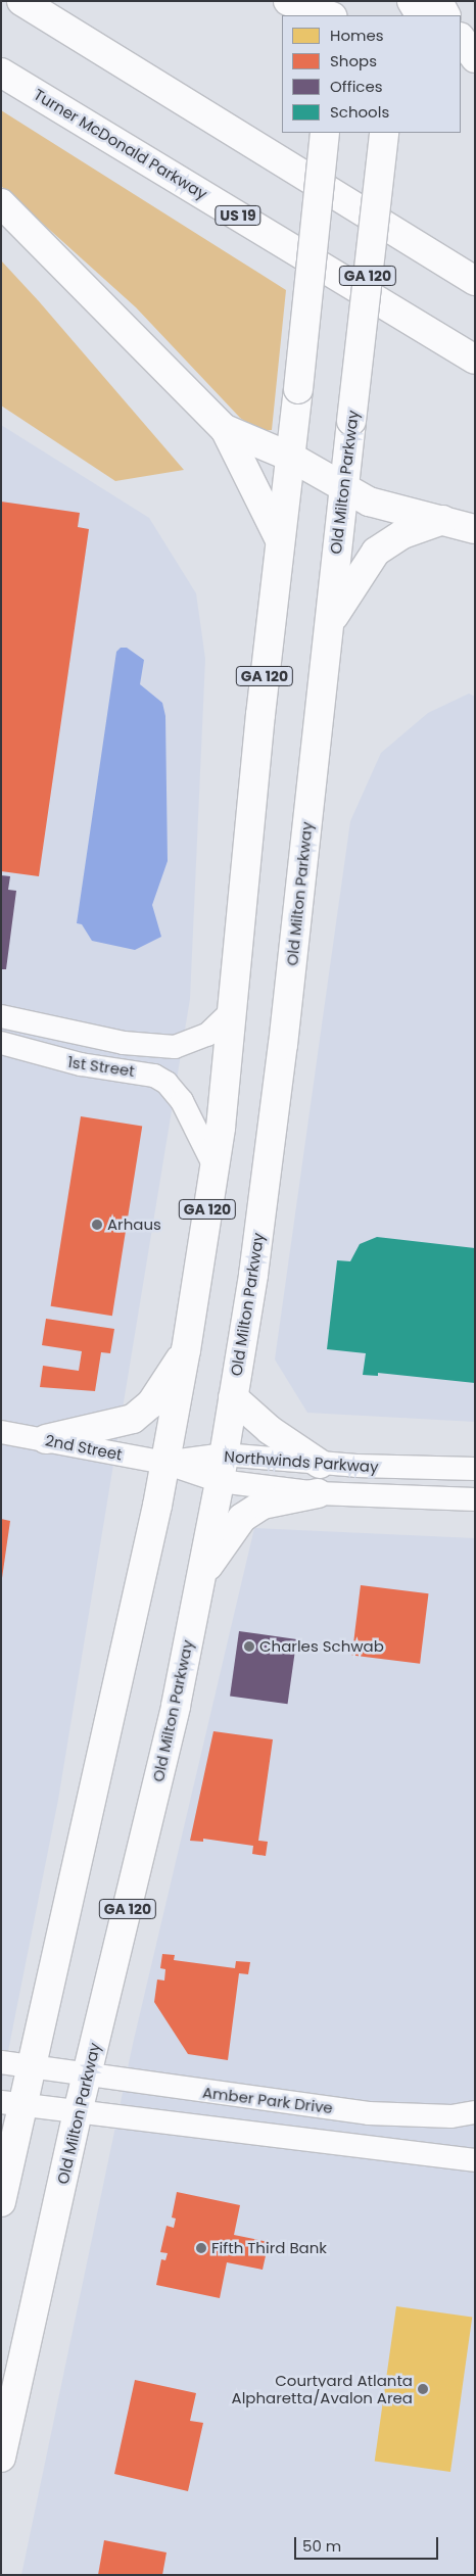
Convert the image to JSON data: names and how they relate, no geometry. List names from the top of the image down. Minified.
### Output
{"streets":{"highway":["Turner McDonald Parkway","US 19","GA 120","Old Milton Parkway"],"street":["1st Street","2nd Street","Northwinds Parkway","Amber Park Drive"]},"crossings":[["GA 120","1st Street"],["GA 120","2nd Street"],["GA 120","Northwinds Parkway"],["GA 120","Amber Park Drive"],["Old Milton Parkway","Northwinds Parkway"],["Old Milton Parkway","Amber Park Drive"],["2nd Street","Northwinds Parkway"]],"places":["Arhaus","Charles Schwab","Fifth Third Bank","Courtyard Atlanta Alpharetta/Avalon Area"],"legend":["Homes","Shops","Offices","Schools"],"scale_bar":"50 m"}
